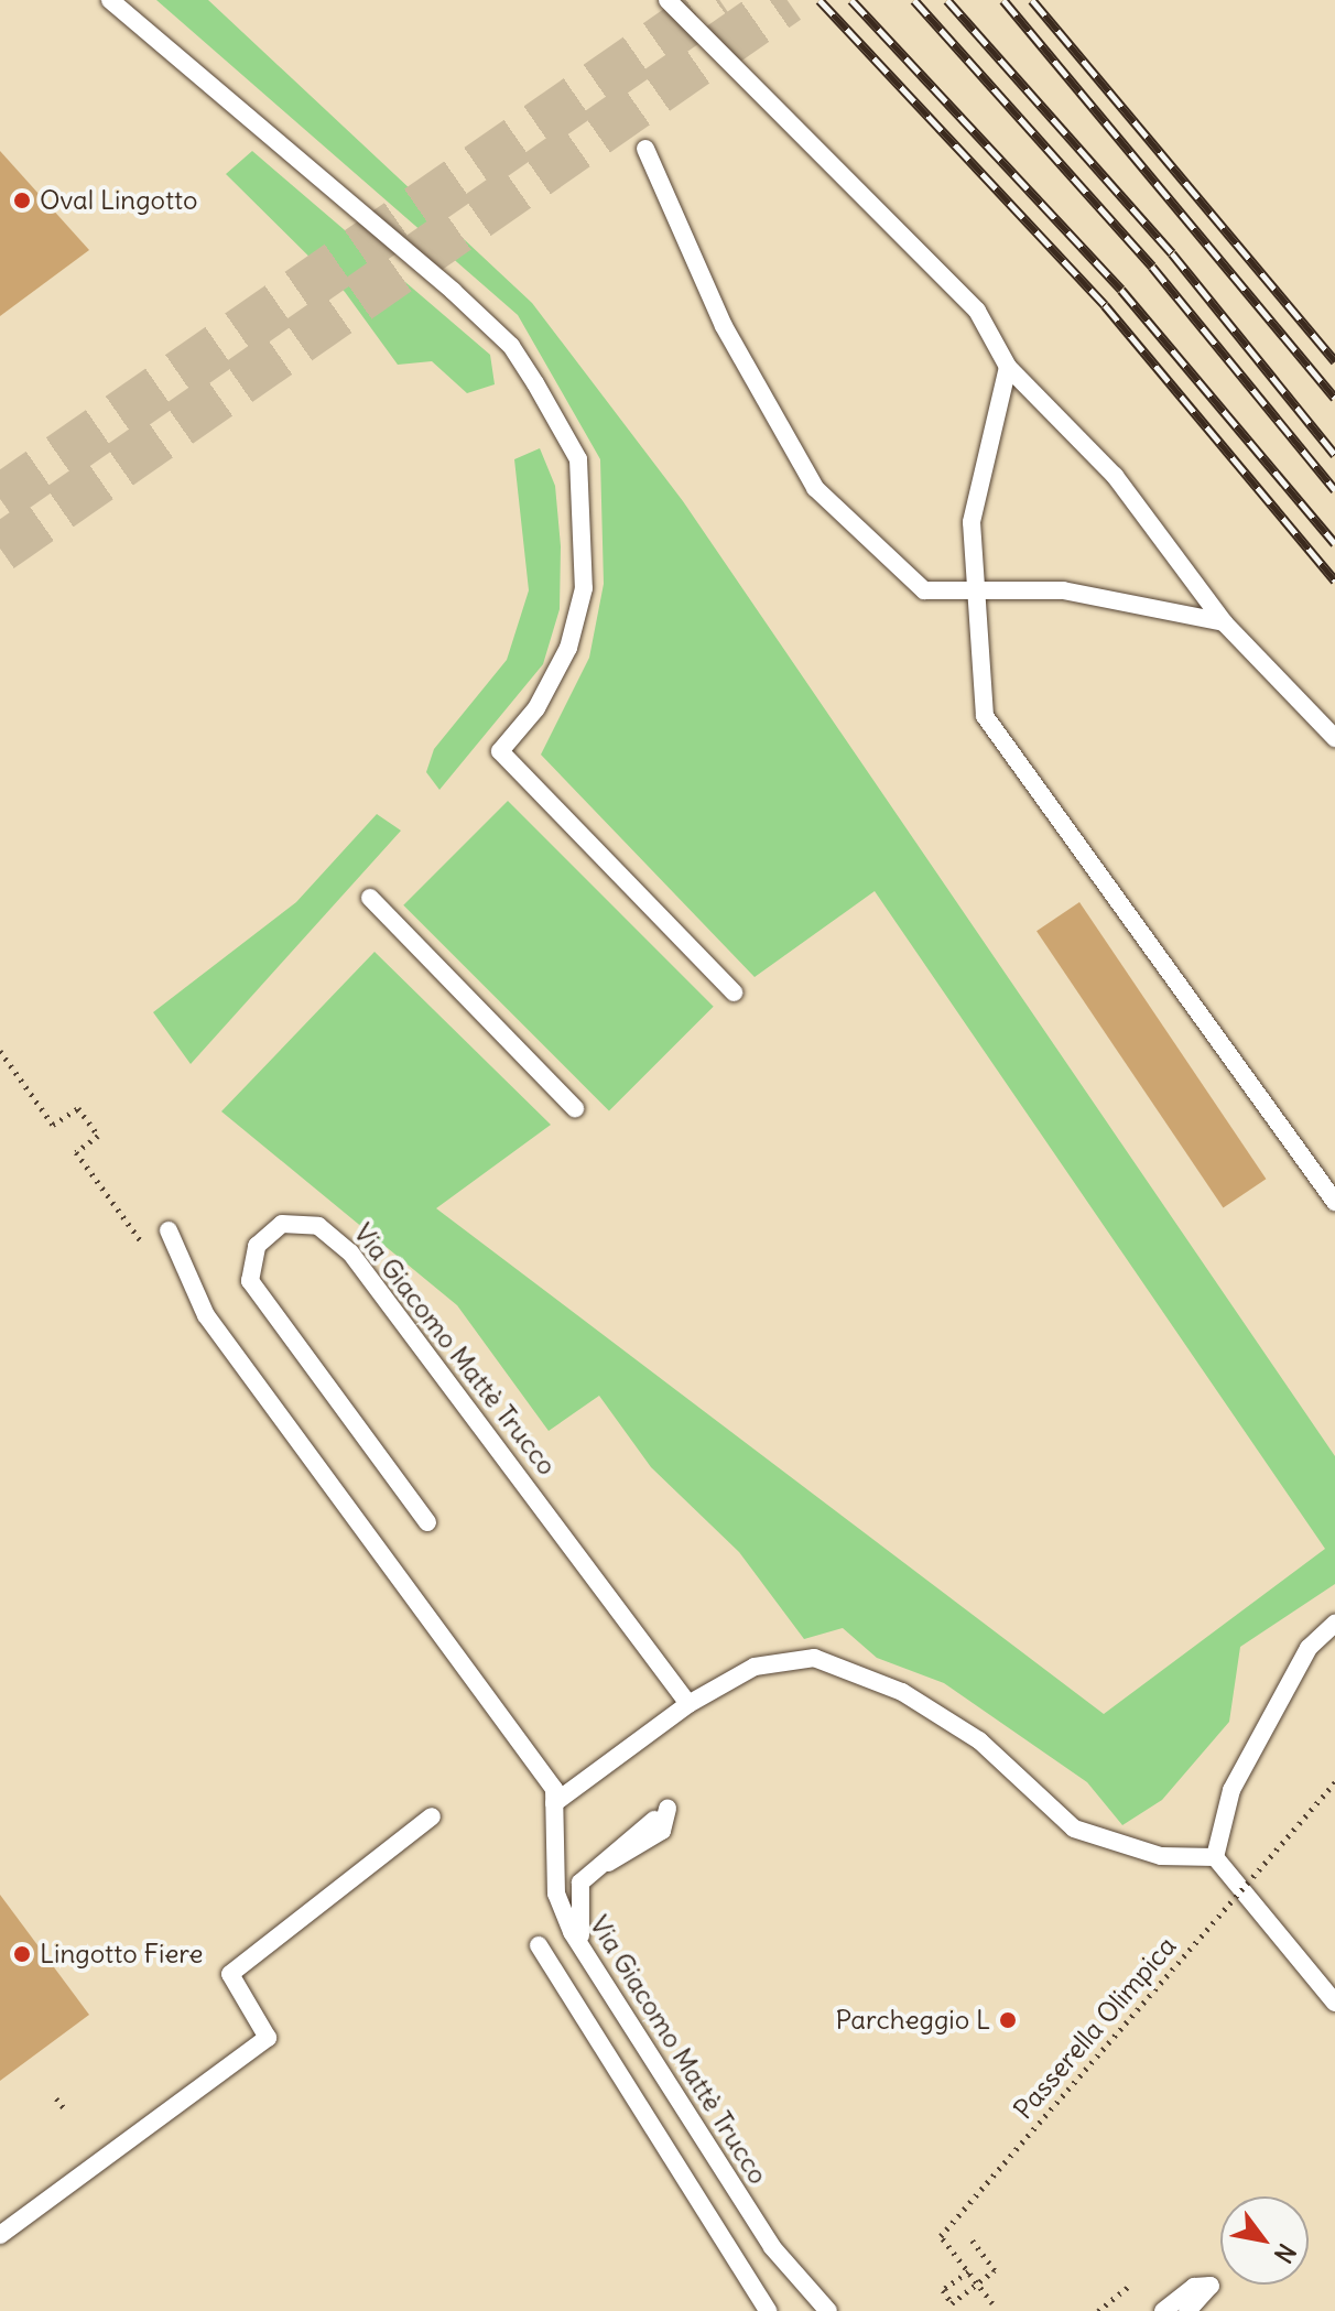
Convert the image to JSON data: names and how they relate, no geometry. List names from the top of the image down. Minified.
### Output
{"streets":{"lane":["Via Giacomo Mattè Trucco"],"path":["Passerella Olimpica"]},"places":["Oval Lingotto","Lingotto Fiere","Parcheggio L"],"north":"bottom right"}
